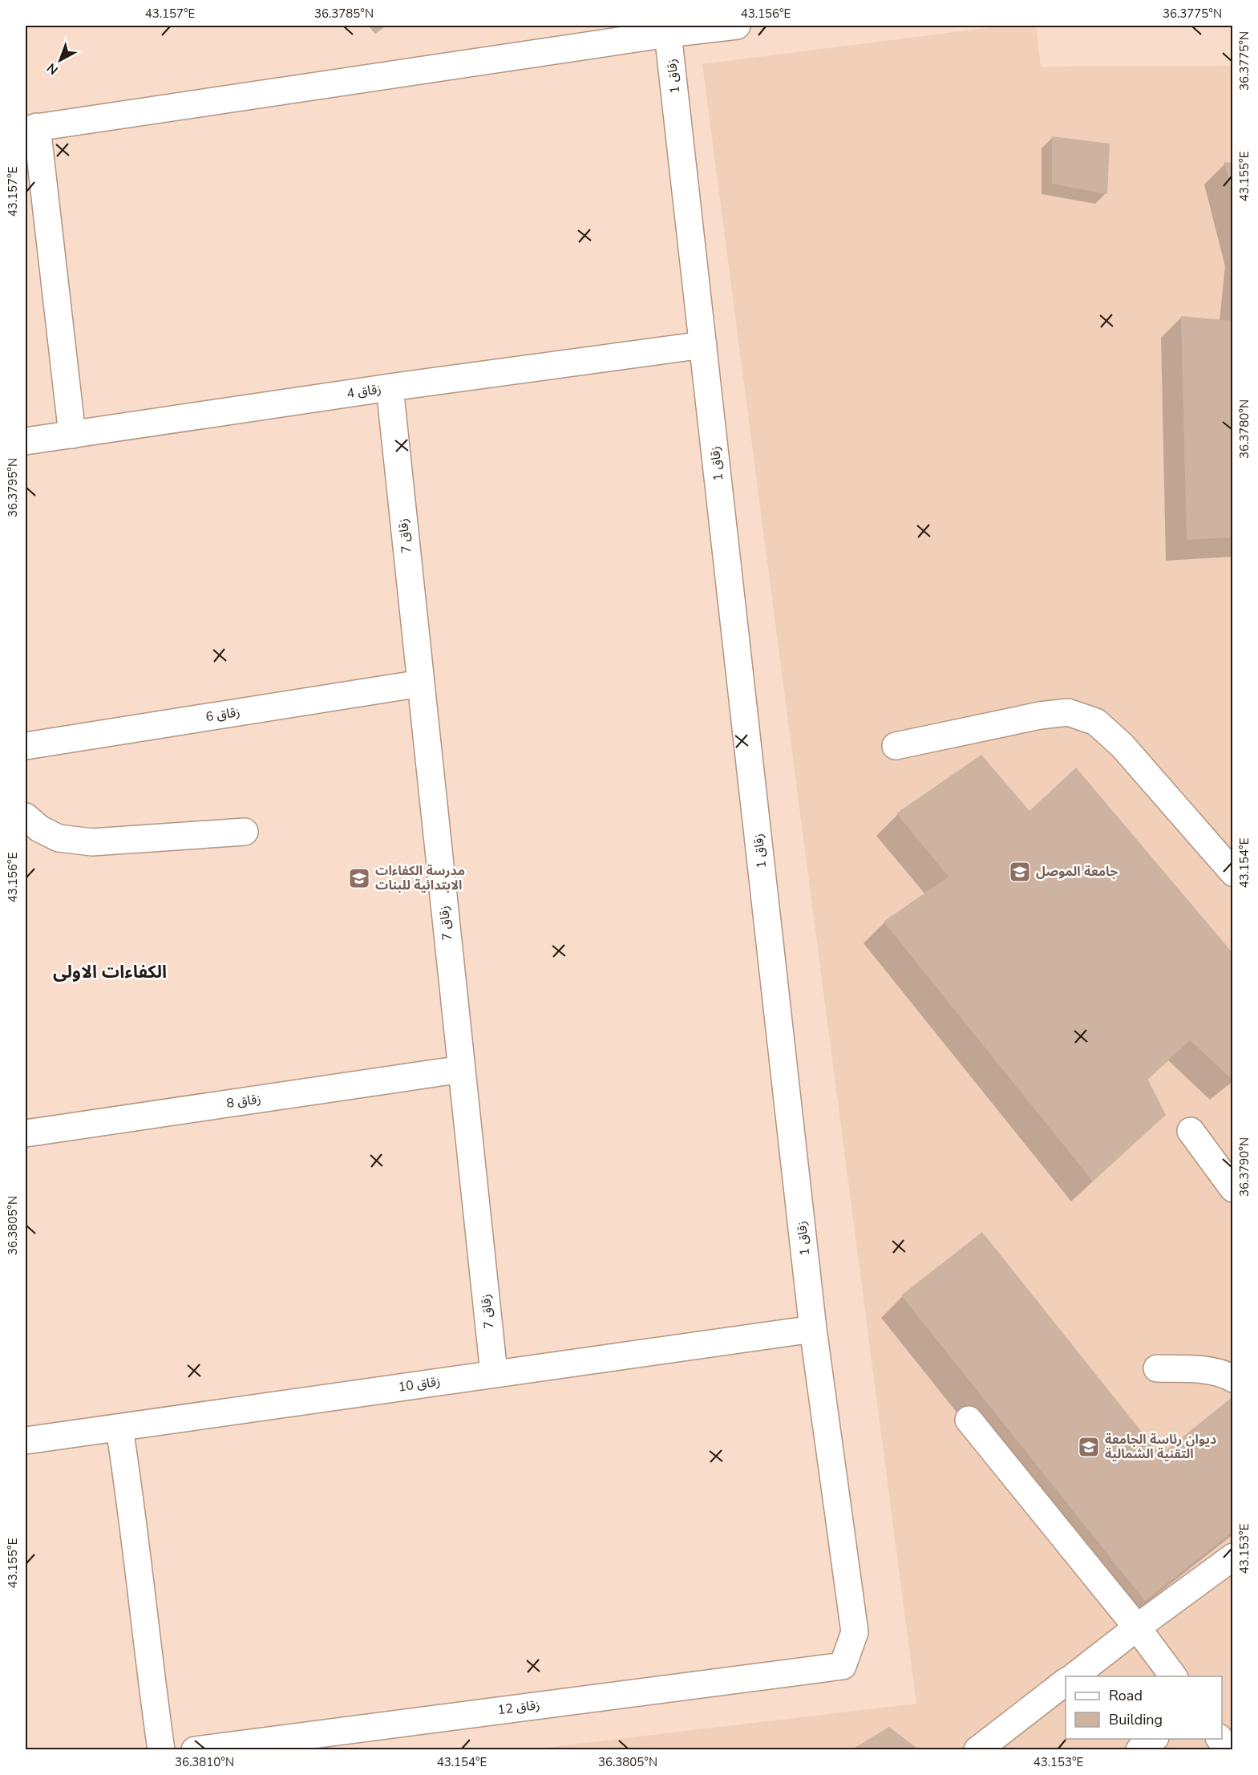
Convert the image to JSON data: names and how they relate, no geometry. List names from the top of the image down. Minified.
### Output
{"streets":{"street":["زقاق 1","زقاق 4","زقاق 7","زقاق 6","زقاق 8","زقاق 10","زقاق 12"]},"crossings":[["زقاق 1","زقاق 4"],["زقاق 1","زقاق 10"],["زقاق 1","زقاق 12"],["زقاق 4","زقاق 7"],["زقاق 7","زقاق 6"],["زقاق 7","زقاق 8"],["زقاق 7","زقاق 10"]],"districts":["الكفاءات الاولى"],"places":{"school or university":["جامعة الموصل","مدرسة الكفاءات الابتدائية للبنات","ديوان رئاسة الجامعة التقنية الشمالية"]},"legend":["Road","Building"],"north":"bottom left","coordinates":["43.157°E","36.3785°N","43.156°E","36.3775°N","43.155°E","36.3780°N","36.3795°N","43.154°E","36.3790°N","36.3805°N","43.153°E","36.3810°N"]}
